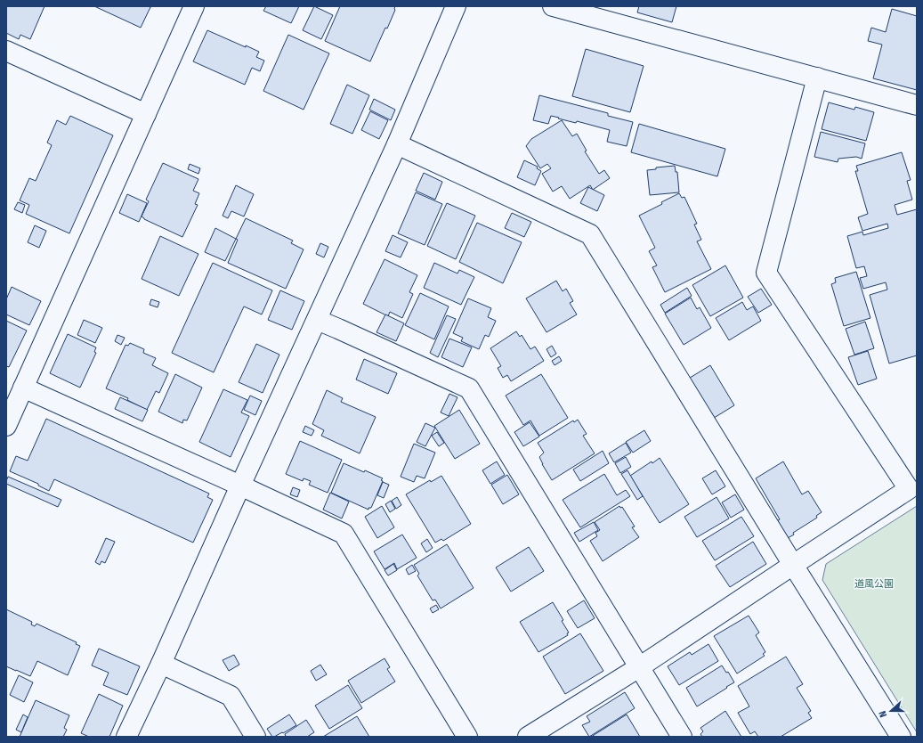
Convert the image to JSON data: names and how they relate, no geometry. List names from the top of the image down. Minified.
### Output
{"parks":["道風公園"],"north":"left"}
